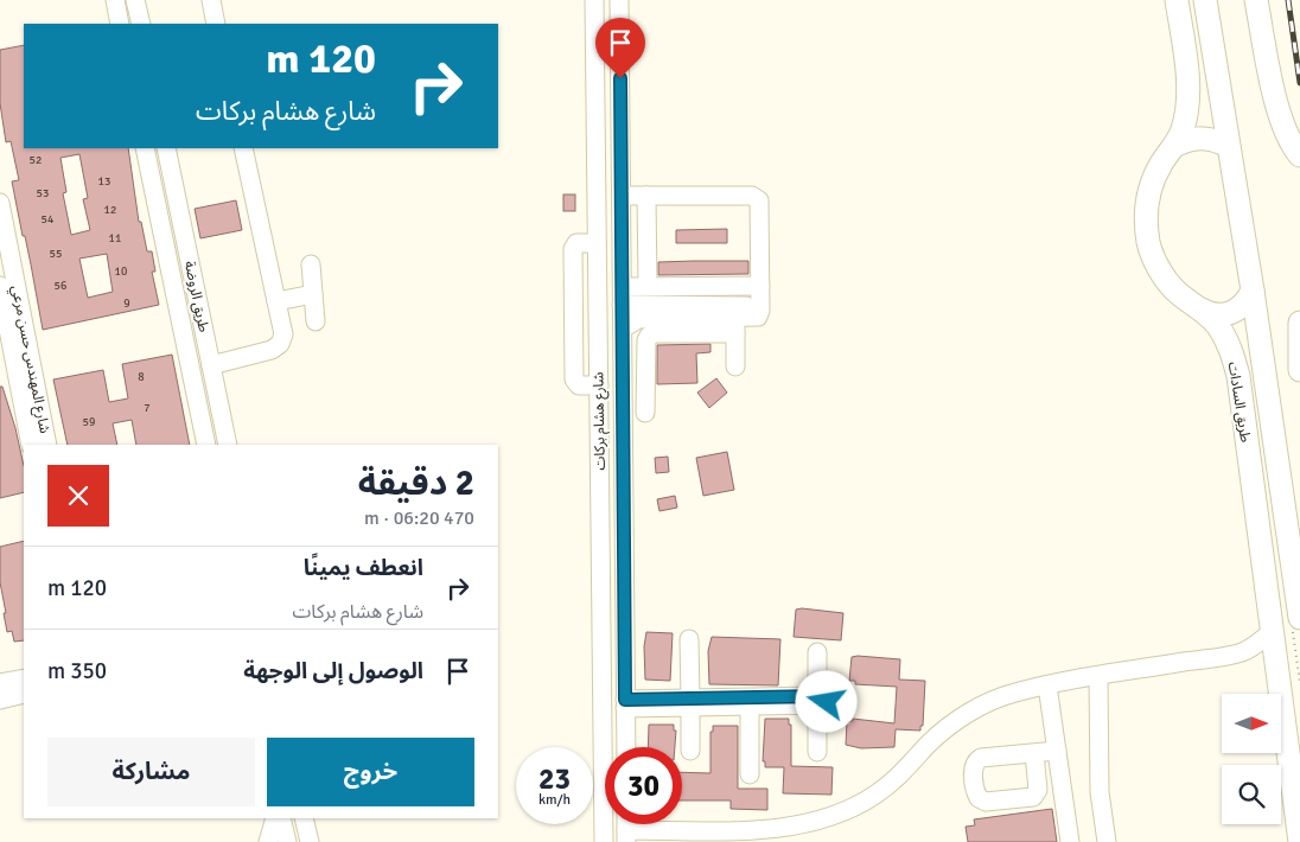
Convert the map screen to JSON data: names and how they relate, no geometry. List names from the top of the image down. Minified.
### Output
{"streets":{"main road":["طريق السادات"],"street":["طريق الروضة","شارع المهندس حسن مرعي","شارع هشام بركات"]},"house_numbers":["52","13","53","12","54","11","55","10","56","9","8","7","59"],"north":"right","page":{"turn":["120 m","شارع هشام بركات"],"heading":["2 دقيقة","470 m · 06:20"],"list":[{"name":"انعطف يمينًا","note":"شارع هشام بركات","value":"120 m"},{"name":"الوصول إلى الوجهة","value":"350 m"}],"buttons":["خروج","مشاركة"],"speed":"23 km/h","limit":"30"}}
